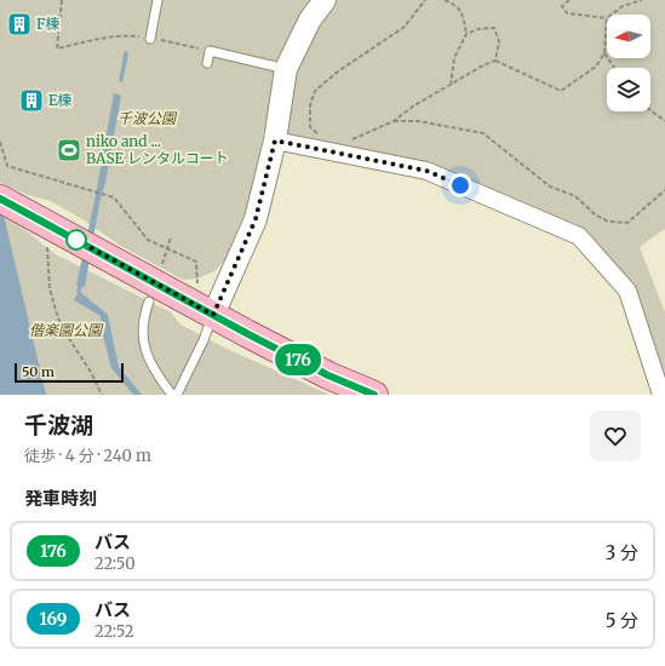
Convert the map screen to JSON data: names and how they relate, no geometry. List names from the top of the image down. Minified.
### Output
{"parks":["千波公園","偕楽園公園"],"places":{"building":["F棟","E棟"],"sports":["niko and ... BASE レンタルコート"]},"lines":["bus line 176"],"scale_bar":"50 m","north":"left","page":{"on_map":"176","scale":"50 m","heading":[["千波湖","徒歩 · 4 分 · 240 m"],"発車時刻"],"list":[{"mark":"176","name":"バス","note":"22:50","value":"3 分"},{"mark":"169","name":"バス","note":"22:52","value":"5 分"}]}}
